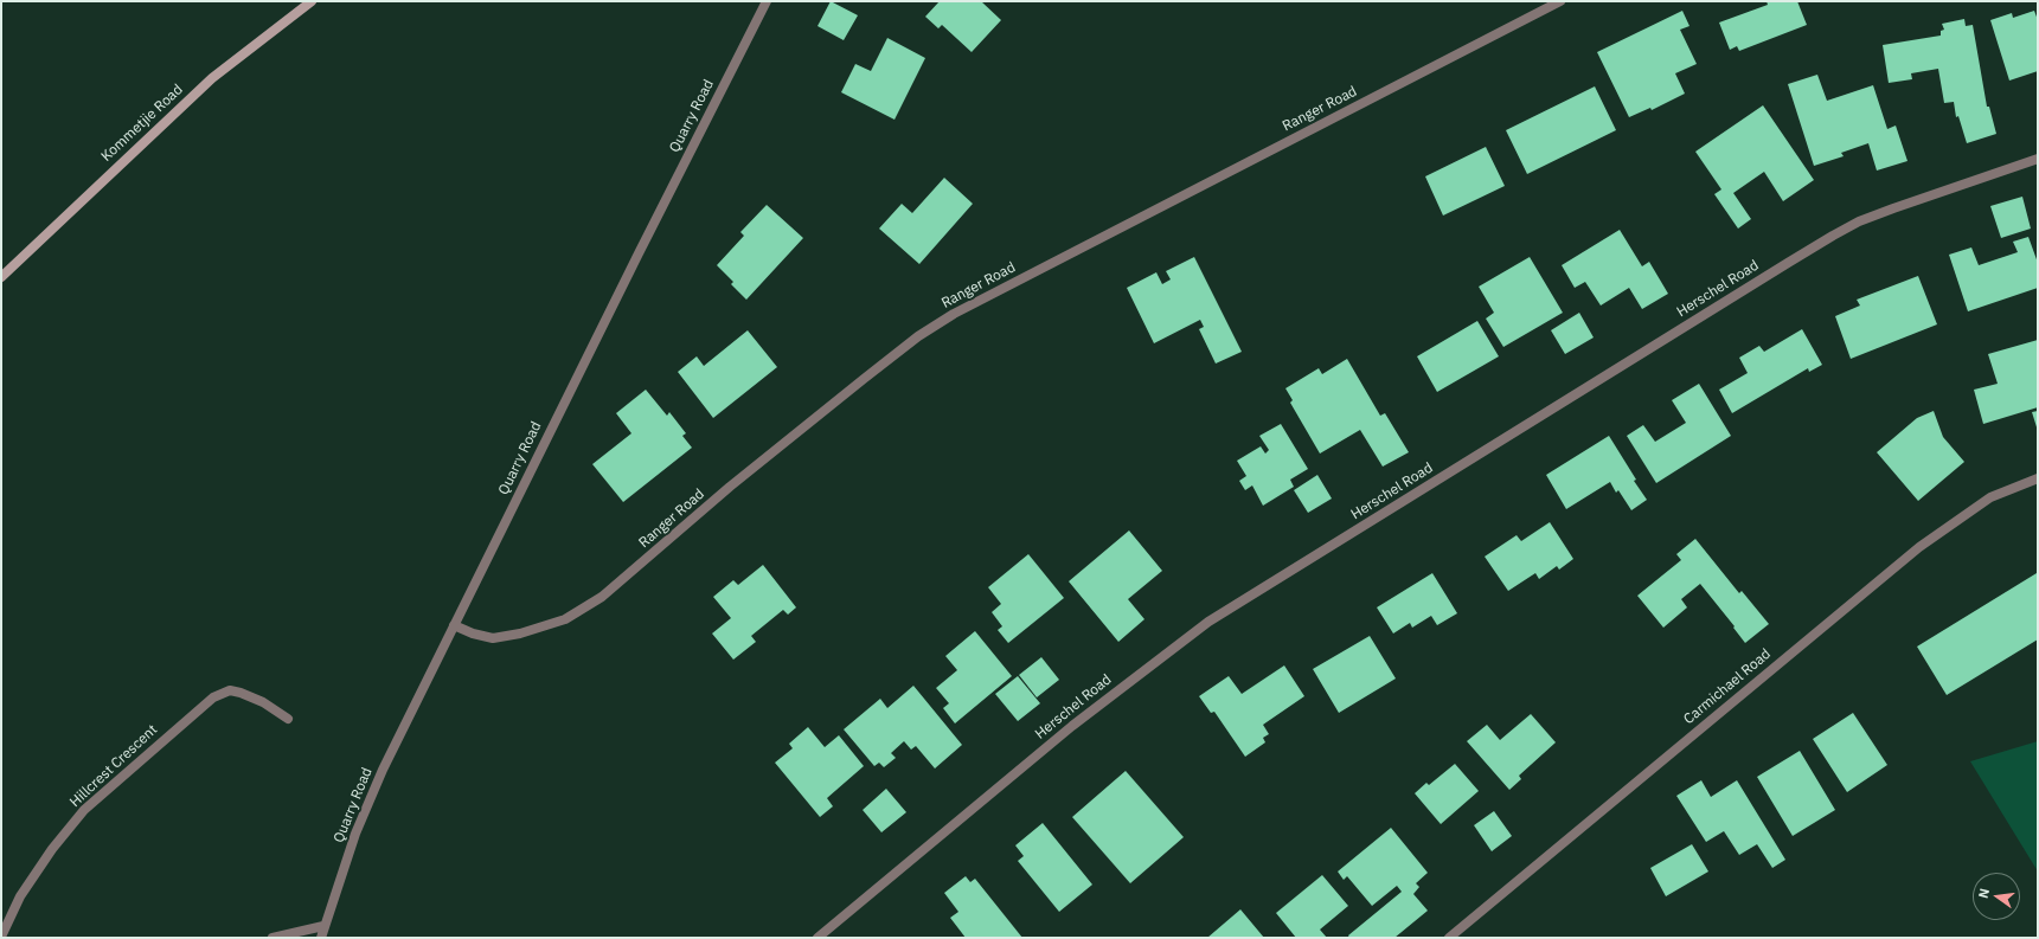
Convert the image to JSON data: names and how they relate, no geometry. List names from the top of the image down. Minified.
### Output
{"streets":{"main road":["Kommetjie Road"],"street":["Ranger Road","Quarry Road","Herschel Road","Carmichael Road","Hillcrest Crescent"]},"crossings":[["Ranger Road","Quarry Road"]],"north":"left"}
